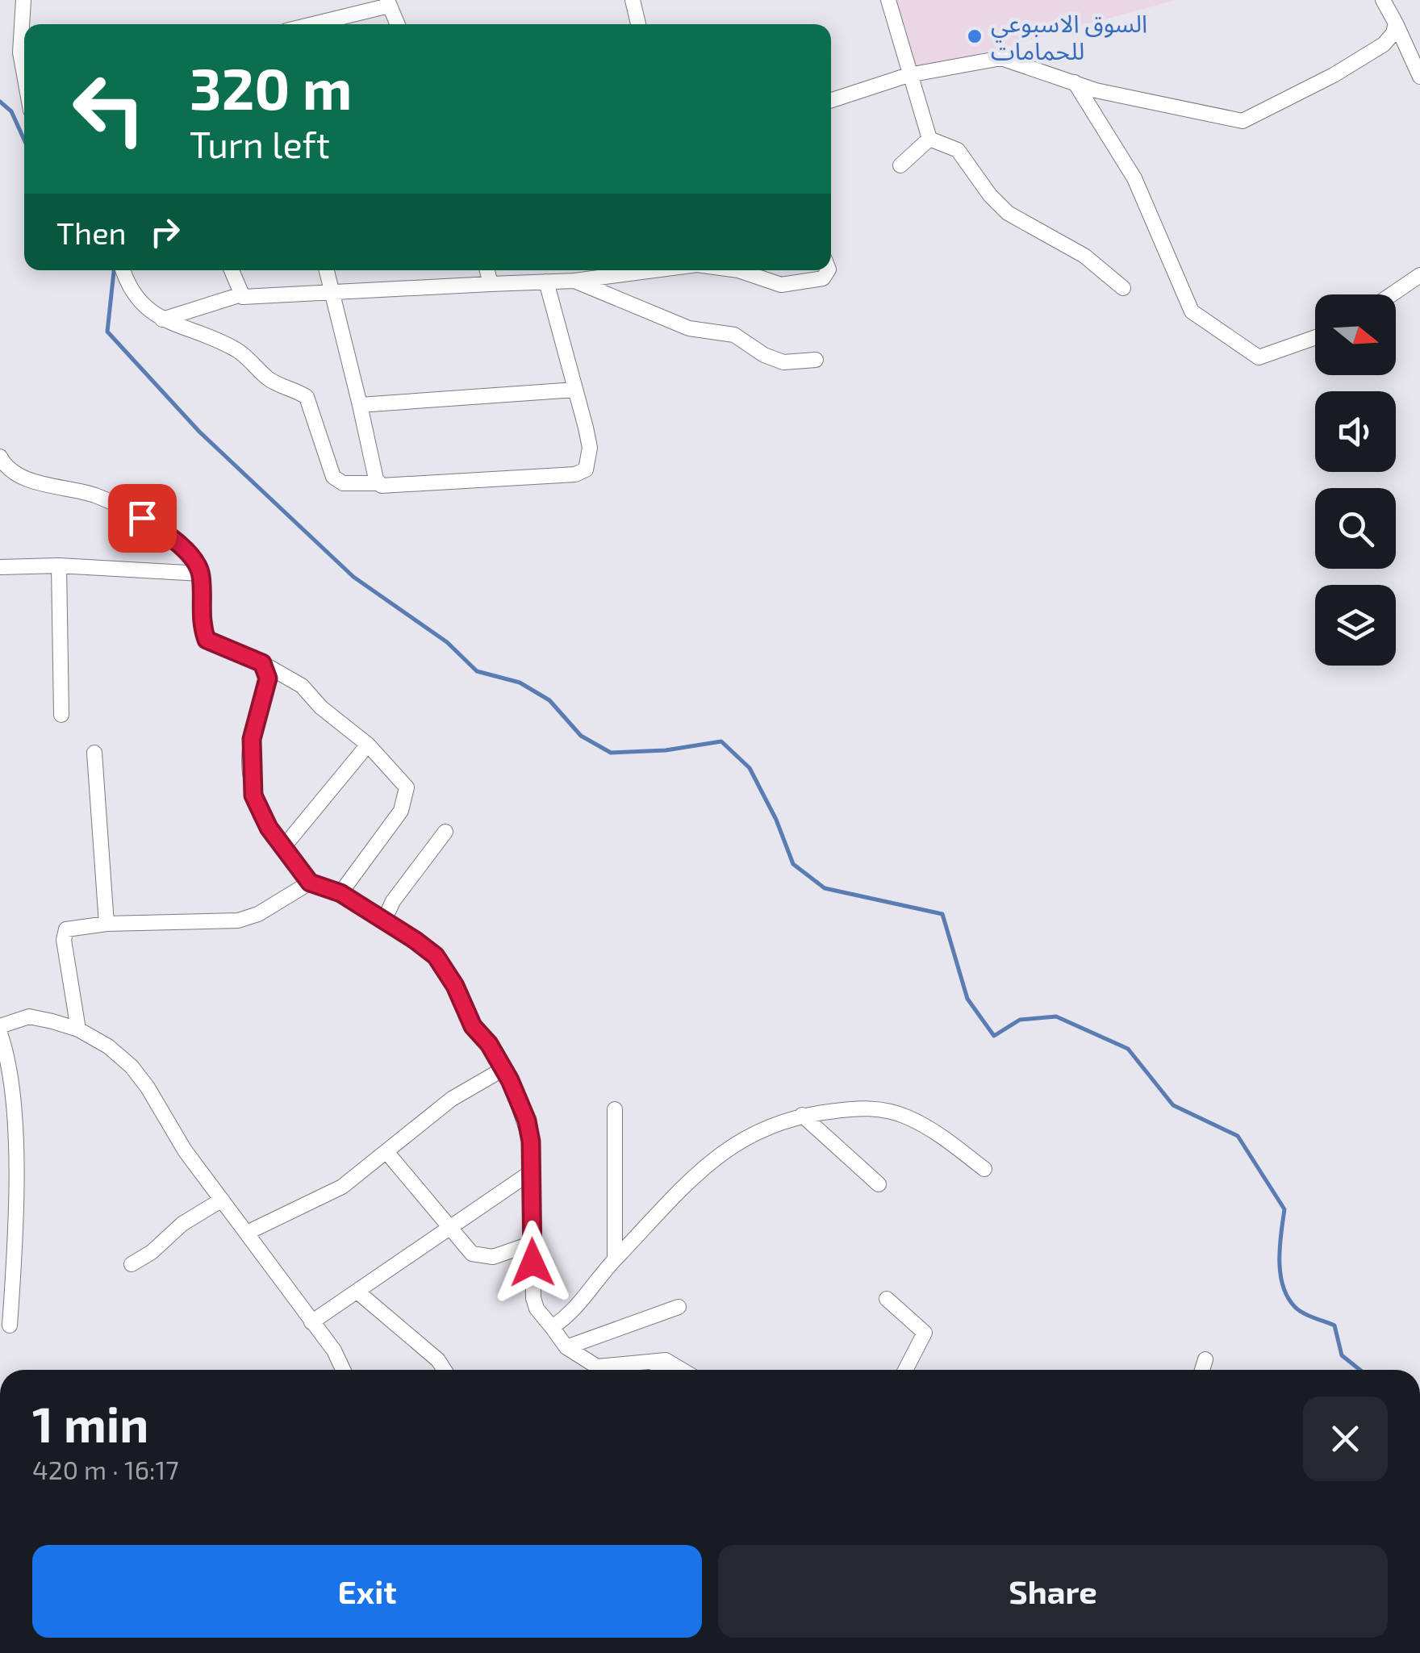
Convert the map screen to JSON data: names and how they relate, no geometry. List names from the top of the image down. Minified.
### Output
{"places":["السوق الاسبوعي للحمامات"],"north":"right","page":{"turn":["320 m","Turn left"],"then":"Then","heading":["1 min","420 m · 16:17"],"buttons":["Exit","Share"]}}
